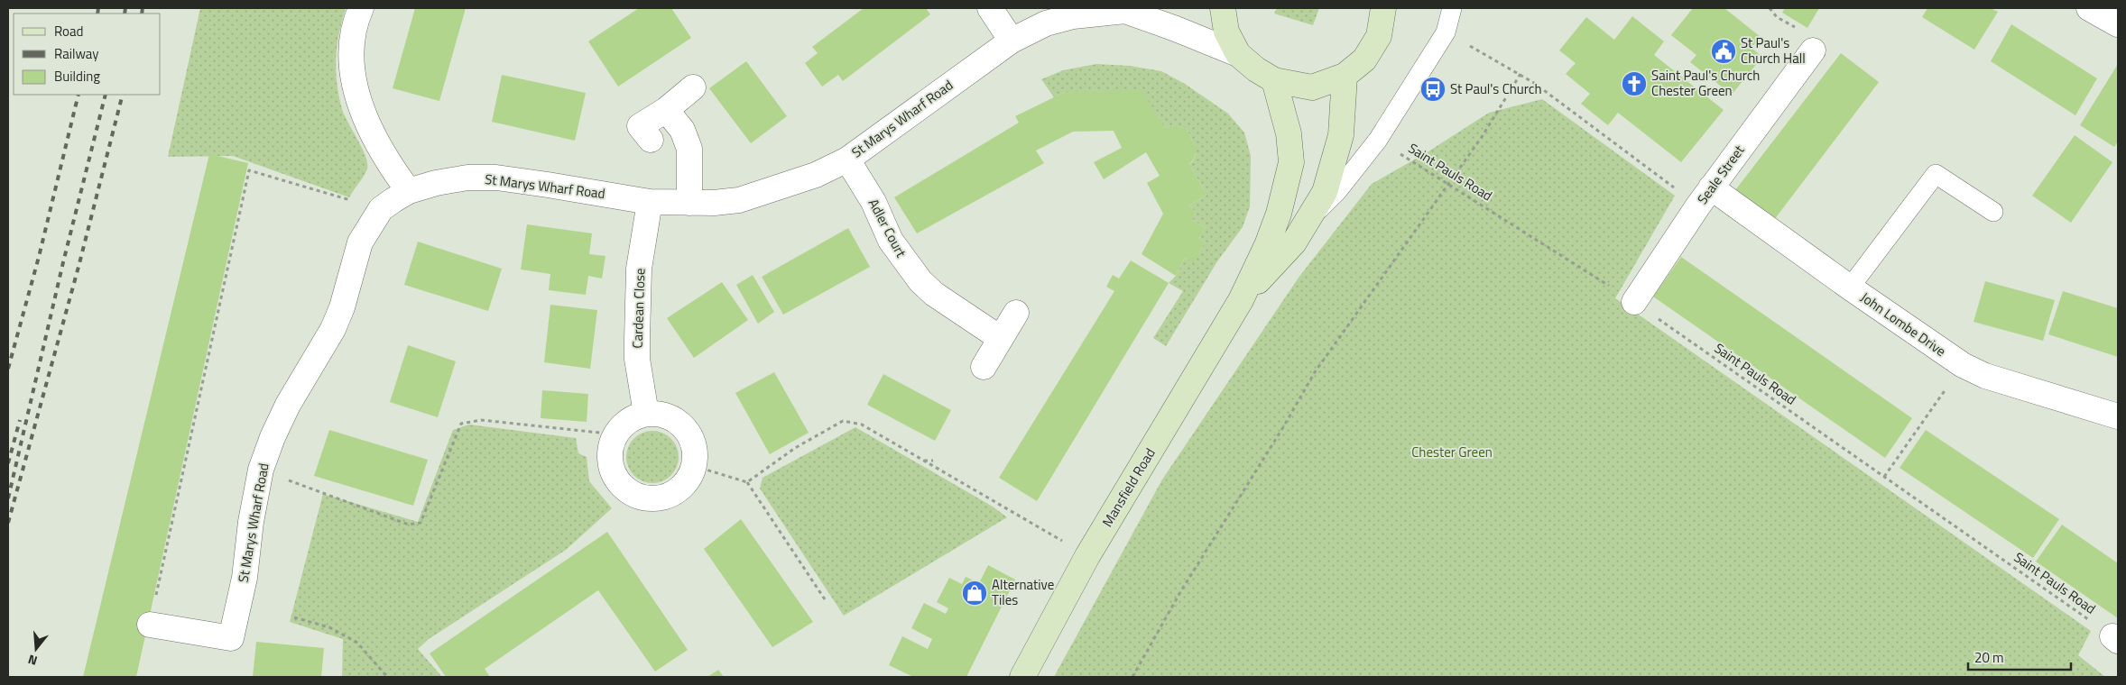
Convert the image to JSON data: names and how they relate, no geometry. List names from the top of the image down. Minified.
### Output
{"streets":{"street":["St Marys Wharf Road","Seale Street","Adler Court","Cardean Close","John Lombe Drive","Mansfield Road"],"path":["Saint Pauls Road"]},"crossings":[["St Marys Wharf Road","Adler Court"],["St Marys Wharf Road","Cardean Close"],["Saint Pauls Road","Seale Street"],["Seale Street","John Lombe Drive"]],"parks":["Chester Green"],"places":{"public building":["St Paul's Church Hall"],"church":["Saint Paul's Church Chester Green"],"bus stop":["St Paul's Church"],"shop":["Alternative Tiles"]},"legend":["Road","Railway","Building"],"scale_bar":"20 m","north":"bottom"}
